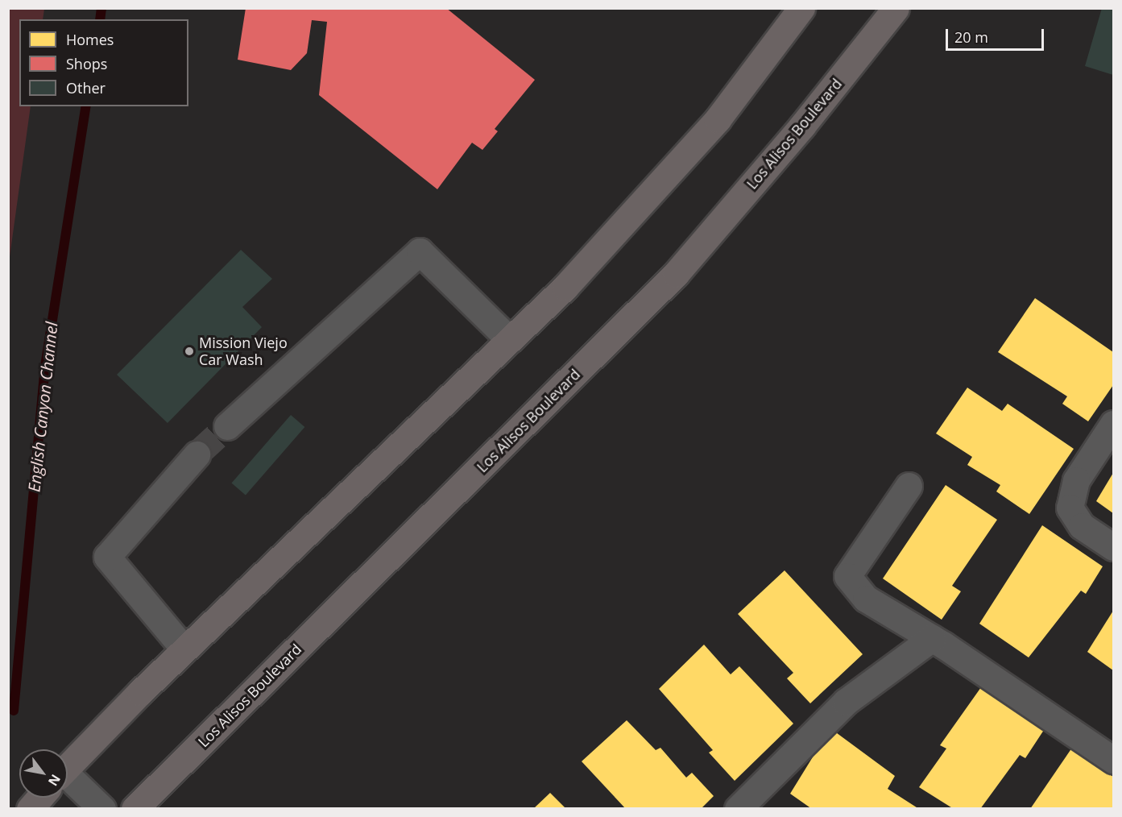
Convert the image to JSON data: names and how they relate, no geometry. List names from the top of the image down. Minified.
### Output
{"streets":{"main road":["Los Alisos Boulevard"]},"water":["English Canyon Channel"],"places":["Mission Viejo Car Wash"],"legend":["Homes","Shops","Other"],"scale_bar":"20 m","north":"bottom right"}
